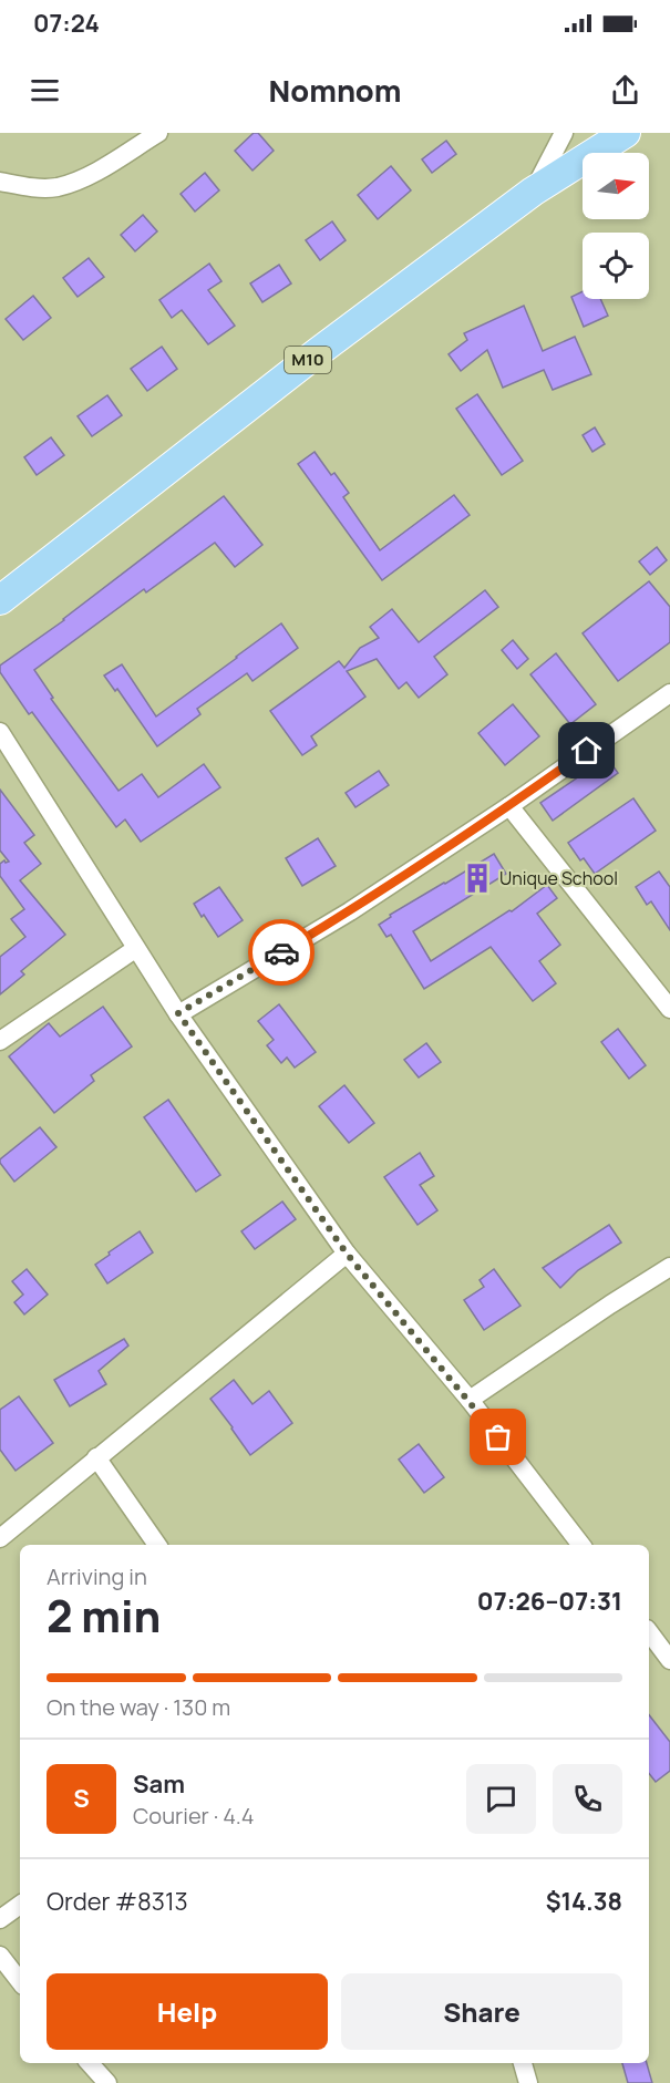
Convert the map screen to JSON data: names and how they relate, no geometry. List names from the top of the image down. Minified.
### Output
{"streets":{"main road":["M10"]},"places":{"building":["Unique School"]},"north":"right","page":{"status":"07:24","header":"Nomnom","heading":["2 min","Arriving in","07:26–07:31"],"panel":["Sam","Courier · 4.4","Order #8313","$14.38"],"bar":"On the way · 130 m","round":"S","buttons":["Help","Share"]}}
